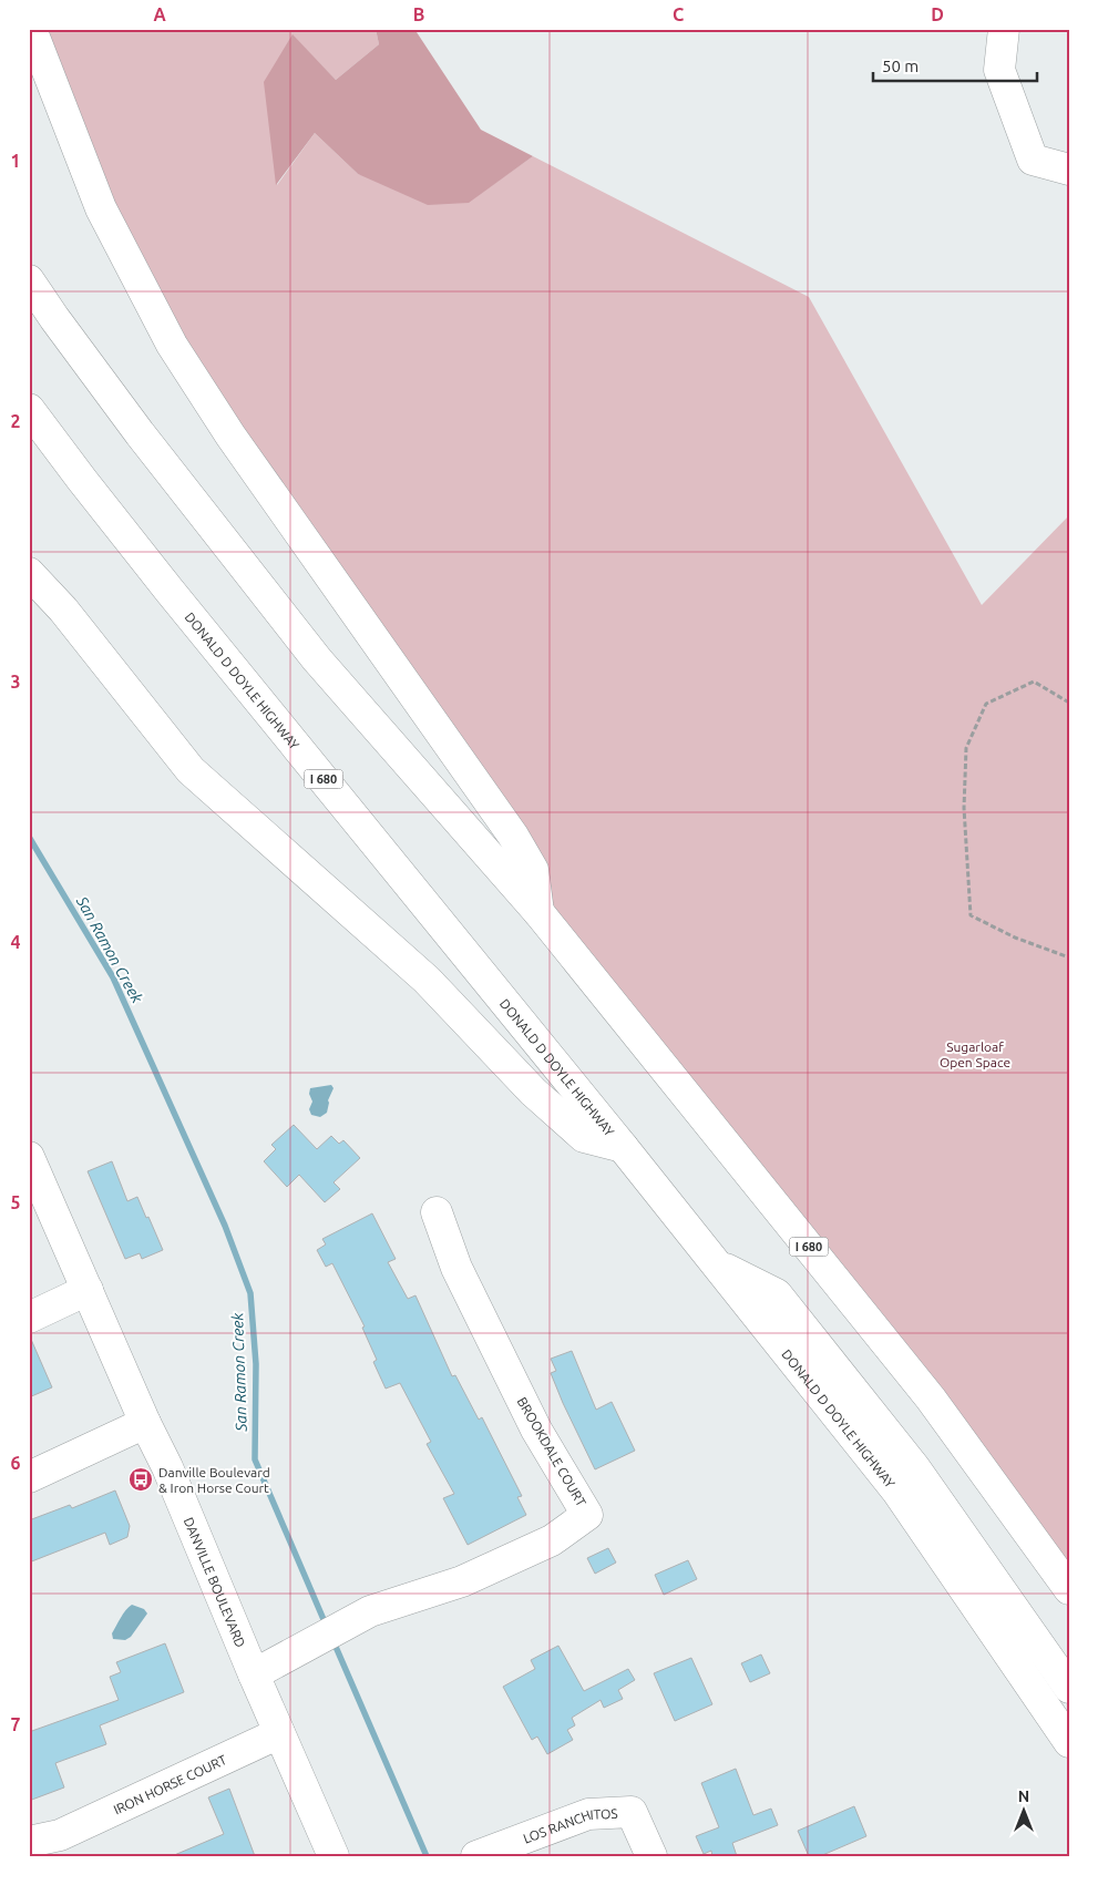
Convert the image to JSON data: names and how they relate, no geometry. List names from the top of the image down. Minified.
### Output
{"streets":{"main road":["DONALD D DOYLE HIGHWAY","I 680","BROOKDALE COURT","DANVILLE BOULEVARD","IRON HORSE COURT","LOS RANCHITOS"]},"crossings":[["DONALD D DOYLE HIGHWAY","I 680"],["BROOKDALE COURT","DANVILLE BOULEVARD"],["DANVILLE BOULEVARD","IRON HORSE COURT"]],"water":["San Ramon Creek"],"parks":["Sugarloaf Open Space"],"places":{"bus stop":["Danville Boulevard & Iron Horse Court"]},"scale_bar":"50 m","north":"top","grid":{"columns":["A","B","C","D"],"rows":["1","2","3","4","5","6","7"]}}
